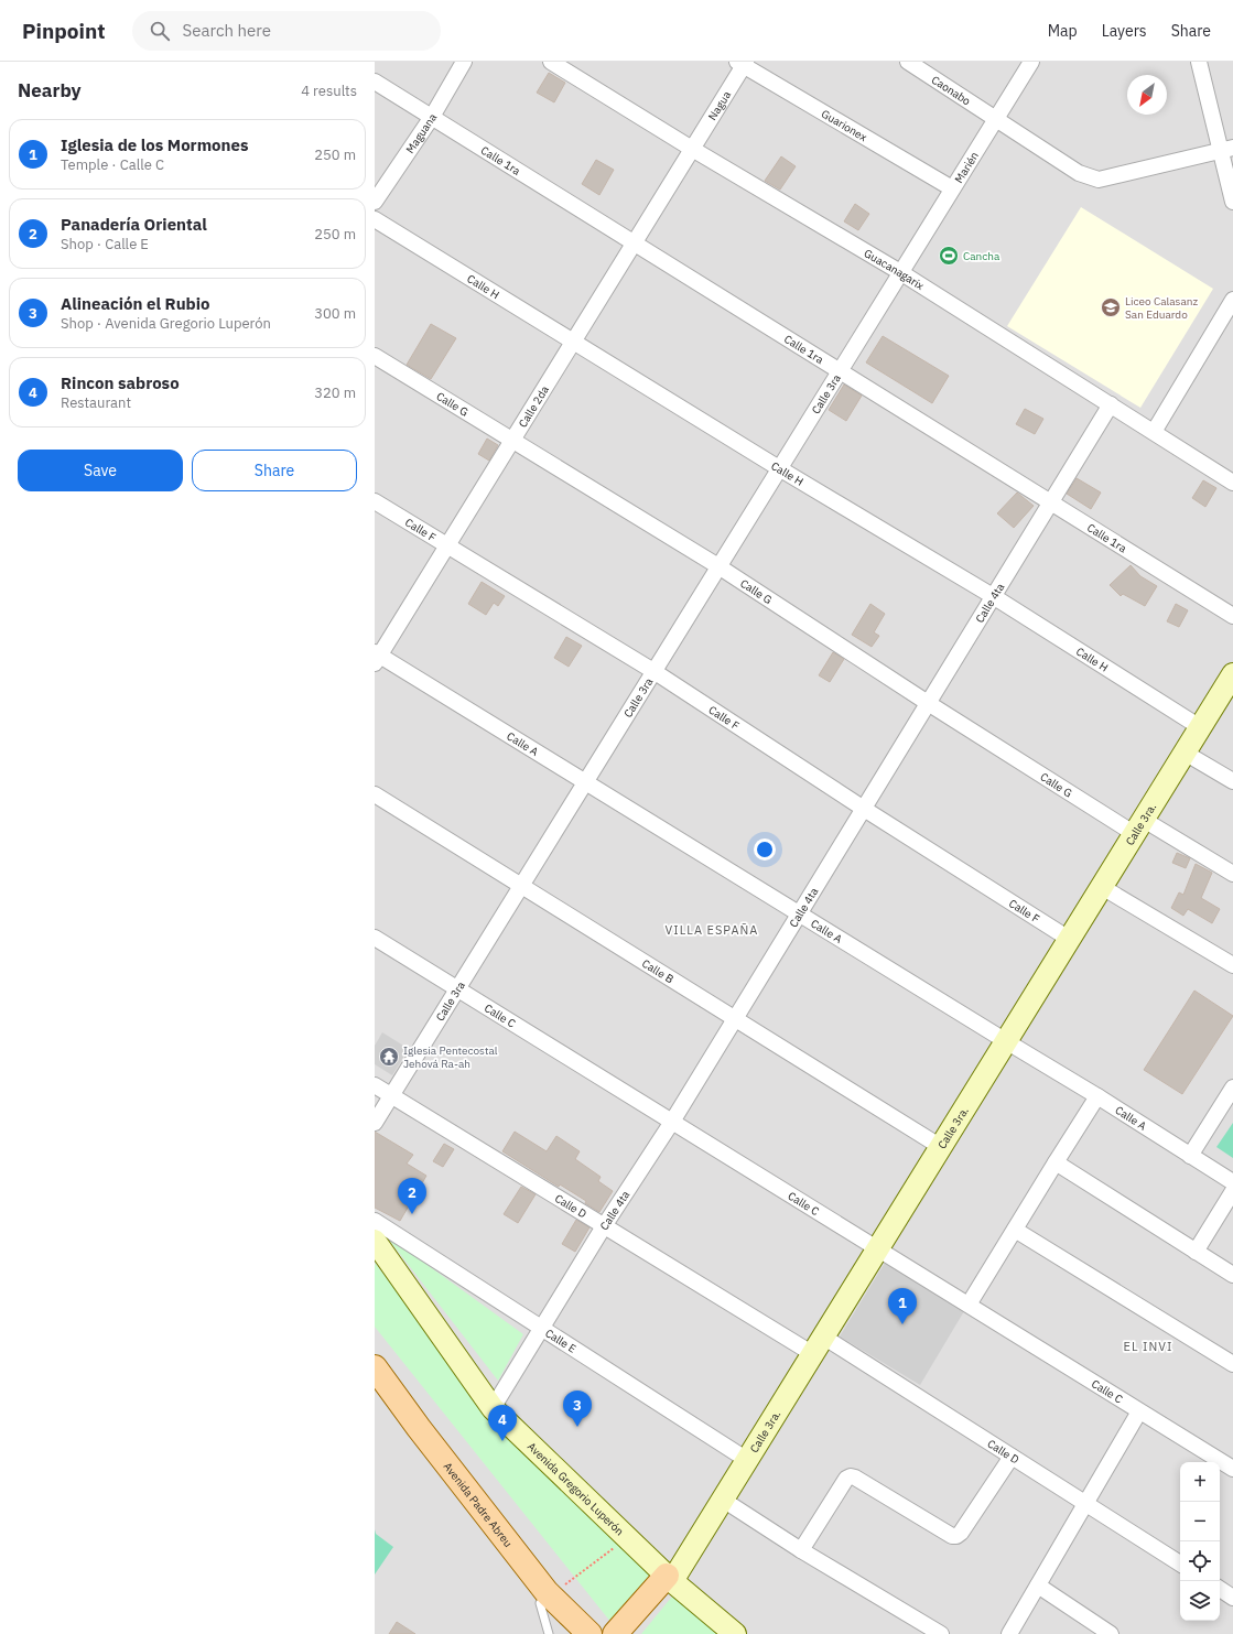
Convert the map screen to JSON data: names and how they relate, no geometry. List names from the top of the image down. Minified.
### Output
{"streets":{"main road":["Calle 3ra.","Avenida Gregorio Luperón","Avenida Padre Abreu"],"street":["Caonabo","Nagua","Guarionex","Maguana","Calle 1ra","Marién","Guacanagarix","Calle H","Calle 3ra","Calle G","Calle 2da","Calle F","Calle 4ta","Calle A","Calle B","Calle C","Calle D","Calle E"]},"crossings":[["Caonabo","Marién"],["Nagua","Guarionex"],["Nagua","Guacanagarix"],["Nagua","Calle 2da"],["Guarionex","Marién"],["Maguana","Calle 1ra"],["Calle 1ra","Calle 3ra"],["Calle 1ra","Calle 2da"],["Calle 1ra","Calle 4ta"],["Marién","Guacanagarix"],["Marién","Calle 3ra"],["Guacanagarix","Calle 3ra"],["Guacanagarix","Calle 2da"],["Guacanagarix","Calle 4ta"],["Calle H","Calle 3ra"],["Calle H","Calle 2da"],["Calle H","Calle 4ta"],["Calle H","Calle 3ra."],["Calle 3ra","Calle G"],["Calle 3ra","Calle F"],["Calle 3ra","Calle A"],["Calle 3ra","Calle B"],["Calle 3ra","Calle C"],["Calle 3ra","Calle D"],["Calle G","Calle 2da"],["Calle G","Calle 4ta"],["Calle G","Calle 3ra."],["Calle 2da","Calle F"],["Calle 2da","Calle A"],["Calle F","Calle 4ta"],["Calle F","Calle 3ra."],["Calle 4ta","Calle A"],["Calle 4ta","Calle B"],["Calle 4ta","Calle C"],["Calle 4ta","Calle D"],["Calle 4ta","Calle E"],["Calle 4ta","Avenida Gregorio Luperón"],["Calle A","Calle 3ra."],["Calle 3ra.","Calle B"],["Calle 3ra.","Calle C"],["Calle 3ra.","Calle D"],["Calle 3ra.","Calle E"],["Calle 3ra.","Avenida Gregorio Luperón"]],"districts":["VILLA ESPAÑA","EL INVI"],"places":{"sports":["Cancha"],"school or university":["Liceo Calasanz San Eduardo"],"temple":["Iglesia Pentecostal Jehová Ra-ah"]},"north":"bottom left","page":{"header":"Pinpoint","search":"Search here","nav":["Map","Layers","Share"],"heading":["Nearby","4 results"],"list":[{"mark":"1","name":"Iglesia de los Mormones","note":"Temple · Calle C","value":"250 m"},{"mark":"2","name":"Panadería Oriental","note":"Shop · Calle E","value":"250 m"},{"mark":"3","name":"Alineación el Rubio","note":"Shop · Avenida Gregorio Luperón","value":"300 m"},{"mark":"4","name":"Rincon sabroso","note":"Restaurant","value":"320 m"}],"buttons":["Save","Share"],"pins":["2","1","3","4"],"map_buttons":["+","−"]}}
